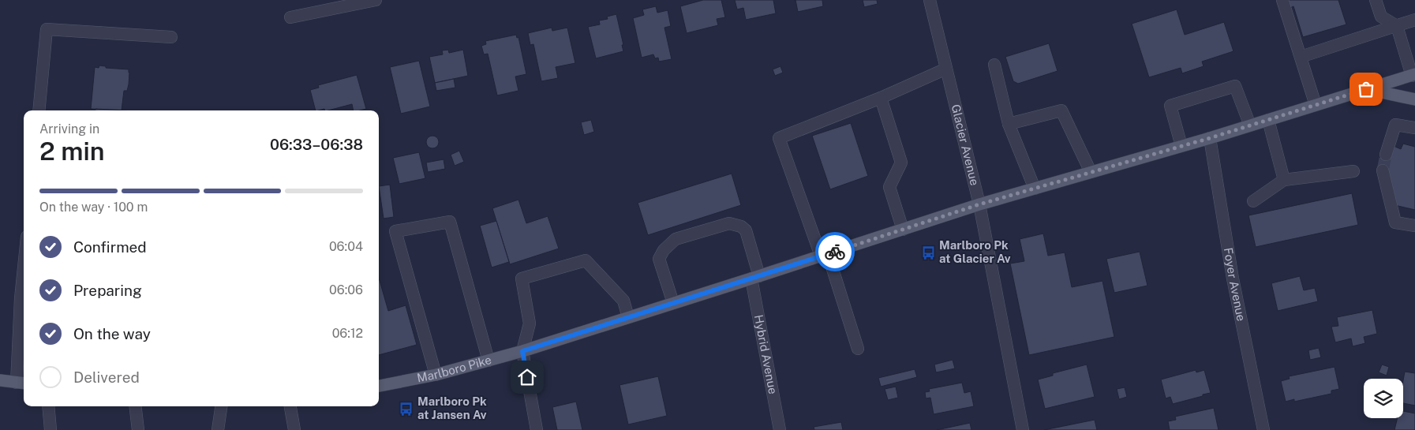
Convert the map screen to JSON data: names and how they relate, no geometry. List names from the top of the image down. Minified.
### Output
{"streets":{"main road":["Marlboro Pike"],"street":["Glacier Avenue","Foyer Avenue","Hybrid Avenue"]},"crossings":[["Glacier Avenue","Marlboro Pike"],["Foyer Avenue","Marlboro Pike"],["Hybrid Avenue","Marlboro Pike"]],"places":{"bus stop":["Marlboro Pk at Glacier Av","Marlboro Pk at Jansen Av"]},"page":{"heading":["2 min","Arriving in","06:33–06:38"],"bar":"On the way · 100 m","list":[["Confirmed","06:04"],["Preparing","06:06"],["On the way","06:12"],"Delivered"]}}
